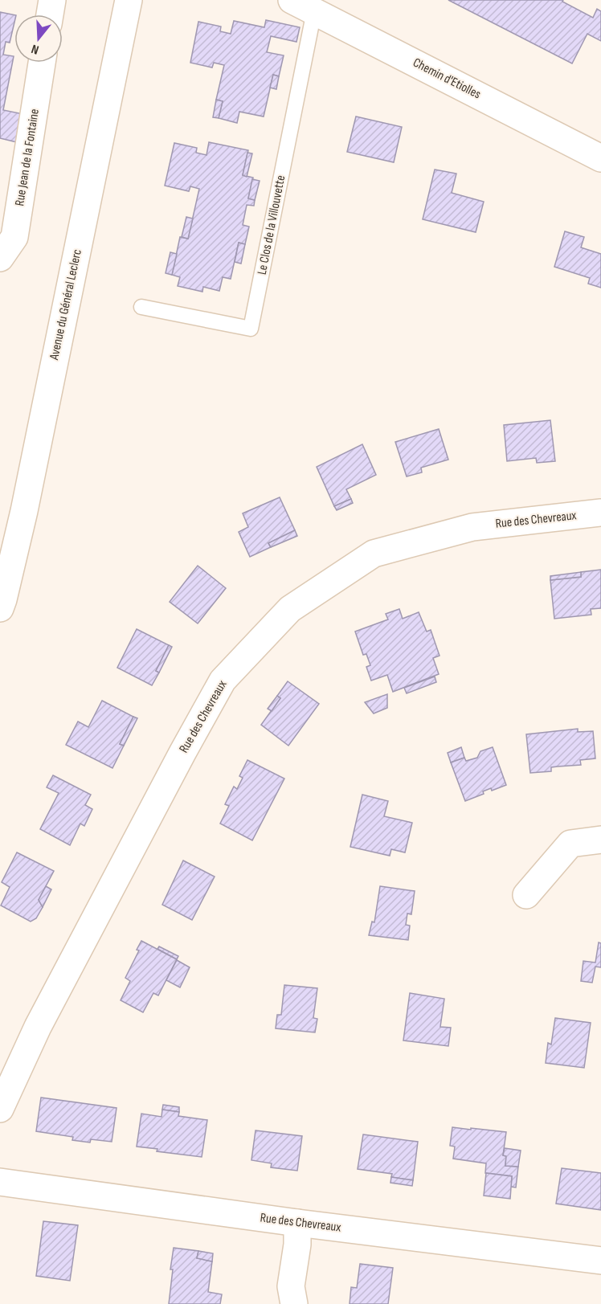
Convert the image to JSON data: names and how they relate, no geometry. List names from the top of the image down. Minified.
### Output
{"streets":{"street":["Chemin d'Etiolles","Rue Jean de la Fontaine","Avenue du Général Leclerc","Rue des Chevreaux"],"lane":["Le Clos de la Villouvette"]},"crossings":[["Chemin d'Etiolles","Le Clos de la Villouvette"]],"north":"bottom"}
